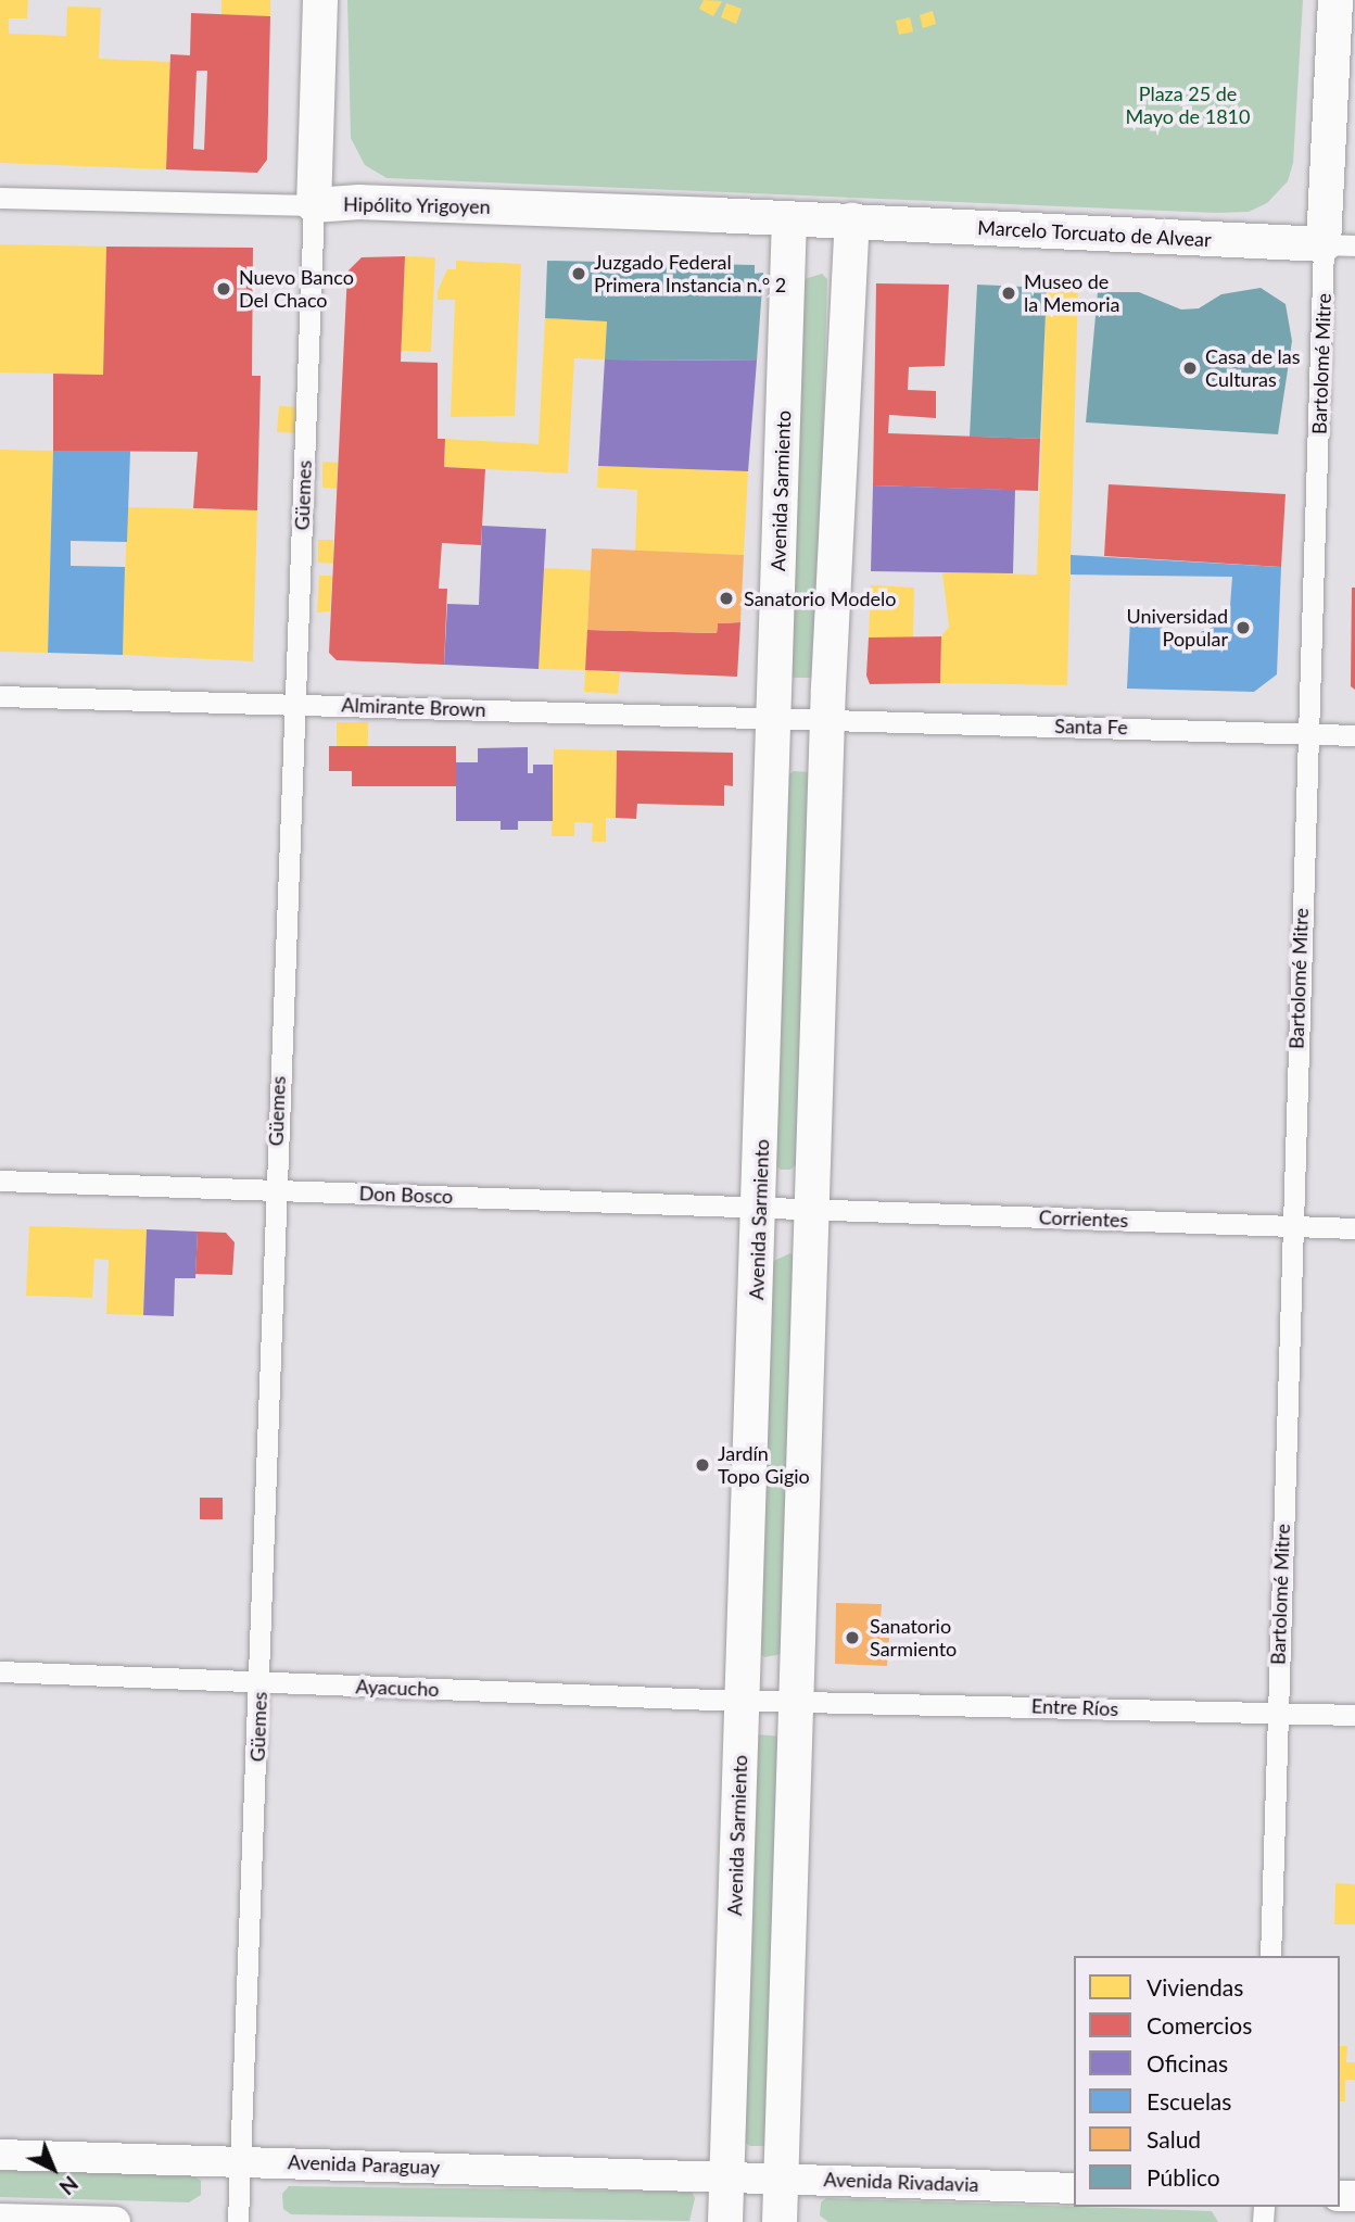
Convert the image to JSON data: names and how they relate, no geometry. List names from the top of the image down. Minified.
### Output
{"streets":{"main road":["Hipólito Yrigoyen","Marcelo Torcuato de Alvear","Bartolomé Mitre","Avenida Sarmiento","Güemes","Avenida Paraguay","Avenida Rivadavia"],"street":["Almirante Brown","Santa Fe","Don Bosco","Corrientes","Ayacucho","Entre Ríos"]},"crossings":[["Hipólito Yrigoyen","Marcelo Torcuato de Alvear"],["Hipólito Yrigoyen","Avenida Sarmiento"],["Hipólito Yrigoyen","Güemes"],["Marcelo Torcuato de Alvear","Bartolomé Mitre"],["Bartolomé Mitre","Santa Fe"],["Bartolomé Mitre","Corrientes"],["Bartolomé Mitre","Entre Ríos"],["Avenida Sarmiento","Almirante Brown"],["Avenida Sarmiento","Don Bosco"],["Avenida Sarmiento","Ayacucho"],["Avenida Sarmiento","Avenida Paraguay"],["Avenida Sarmiento","Avenida Rivadavia"],["Güemes","Almirante Brown"],["Güemes","Don Bosco"],["Güemes","Ayacucho"],["Güemes","Avenida Paraguay"],["Almirante Brown","Santa Fe"],["Don Bosco","Corrientes"],["Ayacucho","Entre Ríos"],["Avenida Paraguay","Avenida Rivadavia"]],"parks":["Plaza 25 de Mayo de 1810"],"places":["Juzgado Federal Primera Instancia n.° 2","Nuevo Banco Del Chaco","Museo de la Memoria","Casa de las Culturas","Sanatorio Modelo","Universidad Popular","Jardín Topo Gigio","Sanatorio Sarmiento"],"legend":["Viviendas","Comercios","Oficinas","Escuelas","Salud","Público"],"north":"bottom right"}
